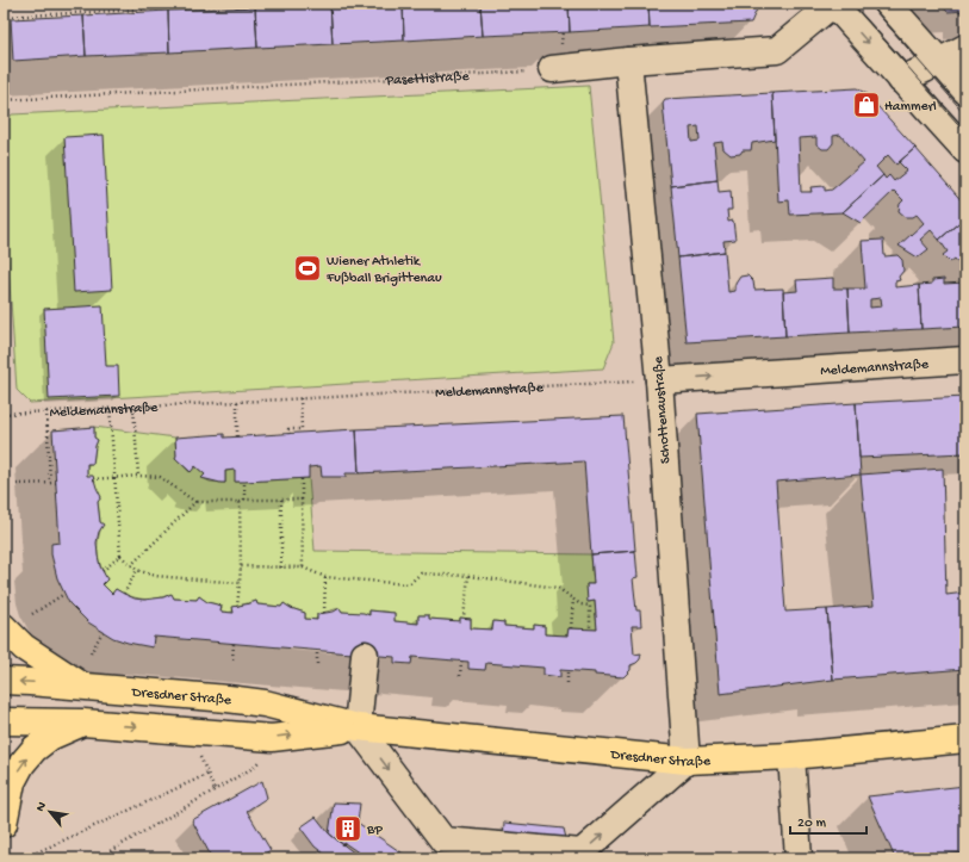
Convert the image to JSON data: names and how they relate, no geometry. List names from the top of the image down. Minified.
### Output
{"streets":{"main road":["Dresdner Straße"],"street":["Meldemannstraße","Schottenaustraße"],"path":["Pasettistraße"]},"crossings":[["Meldemannstraße","Schottenaustraße"],["Schottenaustraße","Dresdner Straße"]],"places":{"shop":["Hammerl"],"sports":["Wiener Athletik Fußball Brigittenau"],"building":["BP"]},"scale_bar":"20 m","north":"top left"}
